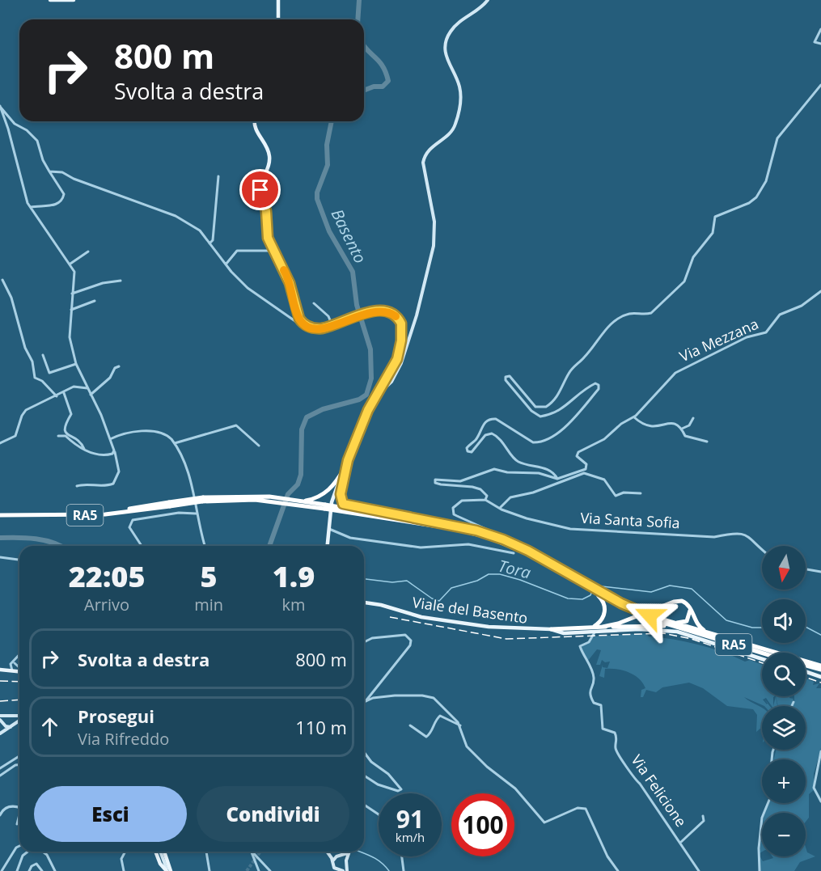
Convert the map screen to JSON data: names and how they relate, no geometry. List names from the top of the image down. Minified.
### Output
{"streets":{"highway":["RA5"],"main road":["Viale del Basento"],"street":["Via Mezzana","Via Santa Sofia","Via Felicione"]},"crossings":[["Viale del Basento","Via Felicione"]],"water":["Basento","Tora"],"north":"bottom","page":{"turn":["800 m","Svolta a destra"],"map_buttons":["+","−"],"eta":["22:05","Arrivo","5","min","1.9","km"],"list":[{"name":"Svolta a destra","value":"800 m"},{"name":"Prosegui","note":"Via Rifreddo","value":"110 m"}],"buttons":["Esci","Condividi"],"speed":"91 km/h","limit":"100"}}
